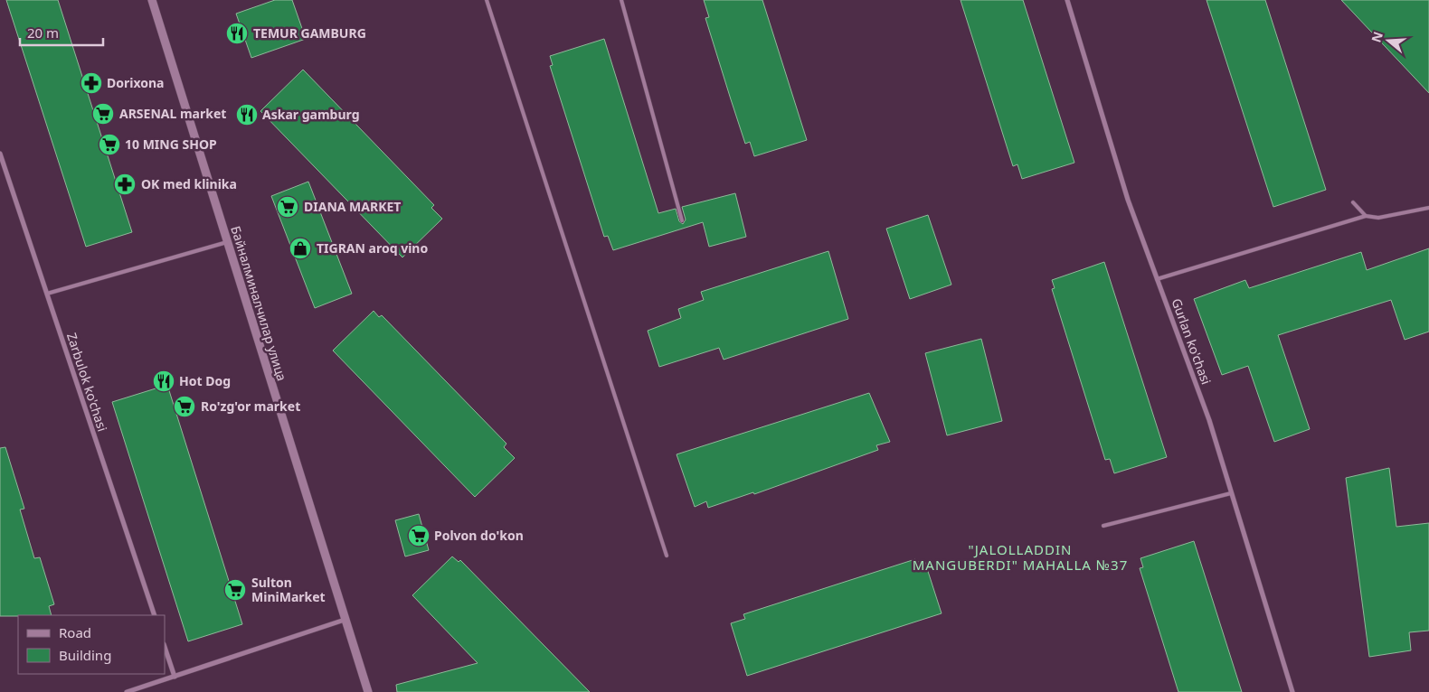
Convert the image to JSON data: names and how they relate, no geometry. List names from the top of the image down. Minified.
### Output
{"streets":{"street":["Байналминалчилар улица","Gurlan ko'chasi","Zarbulok ko'chasi"]},"districts":["\"JALOLLADDIN MANGUBERDI\" MAHALLA №37"],"places":{"restaurant":["TEMUR GAMBURG","Askar gamburg","Hot Dog"],"pharmacy":["Dorixona","OK med klinika"],"supermarket":["ARSENAL market","10 MING SHOP","DIANA MARKET","Ro'zg'or market","Polvon do'kon","Sulton MiniMarket"],"shop":["TIGRAN aroq vino"]},"legend":["Road","Building"],"scale_bar":"20 m","north":"left"}
